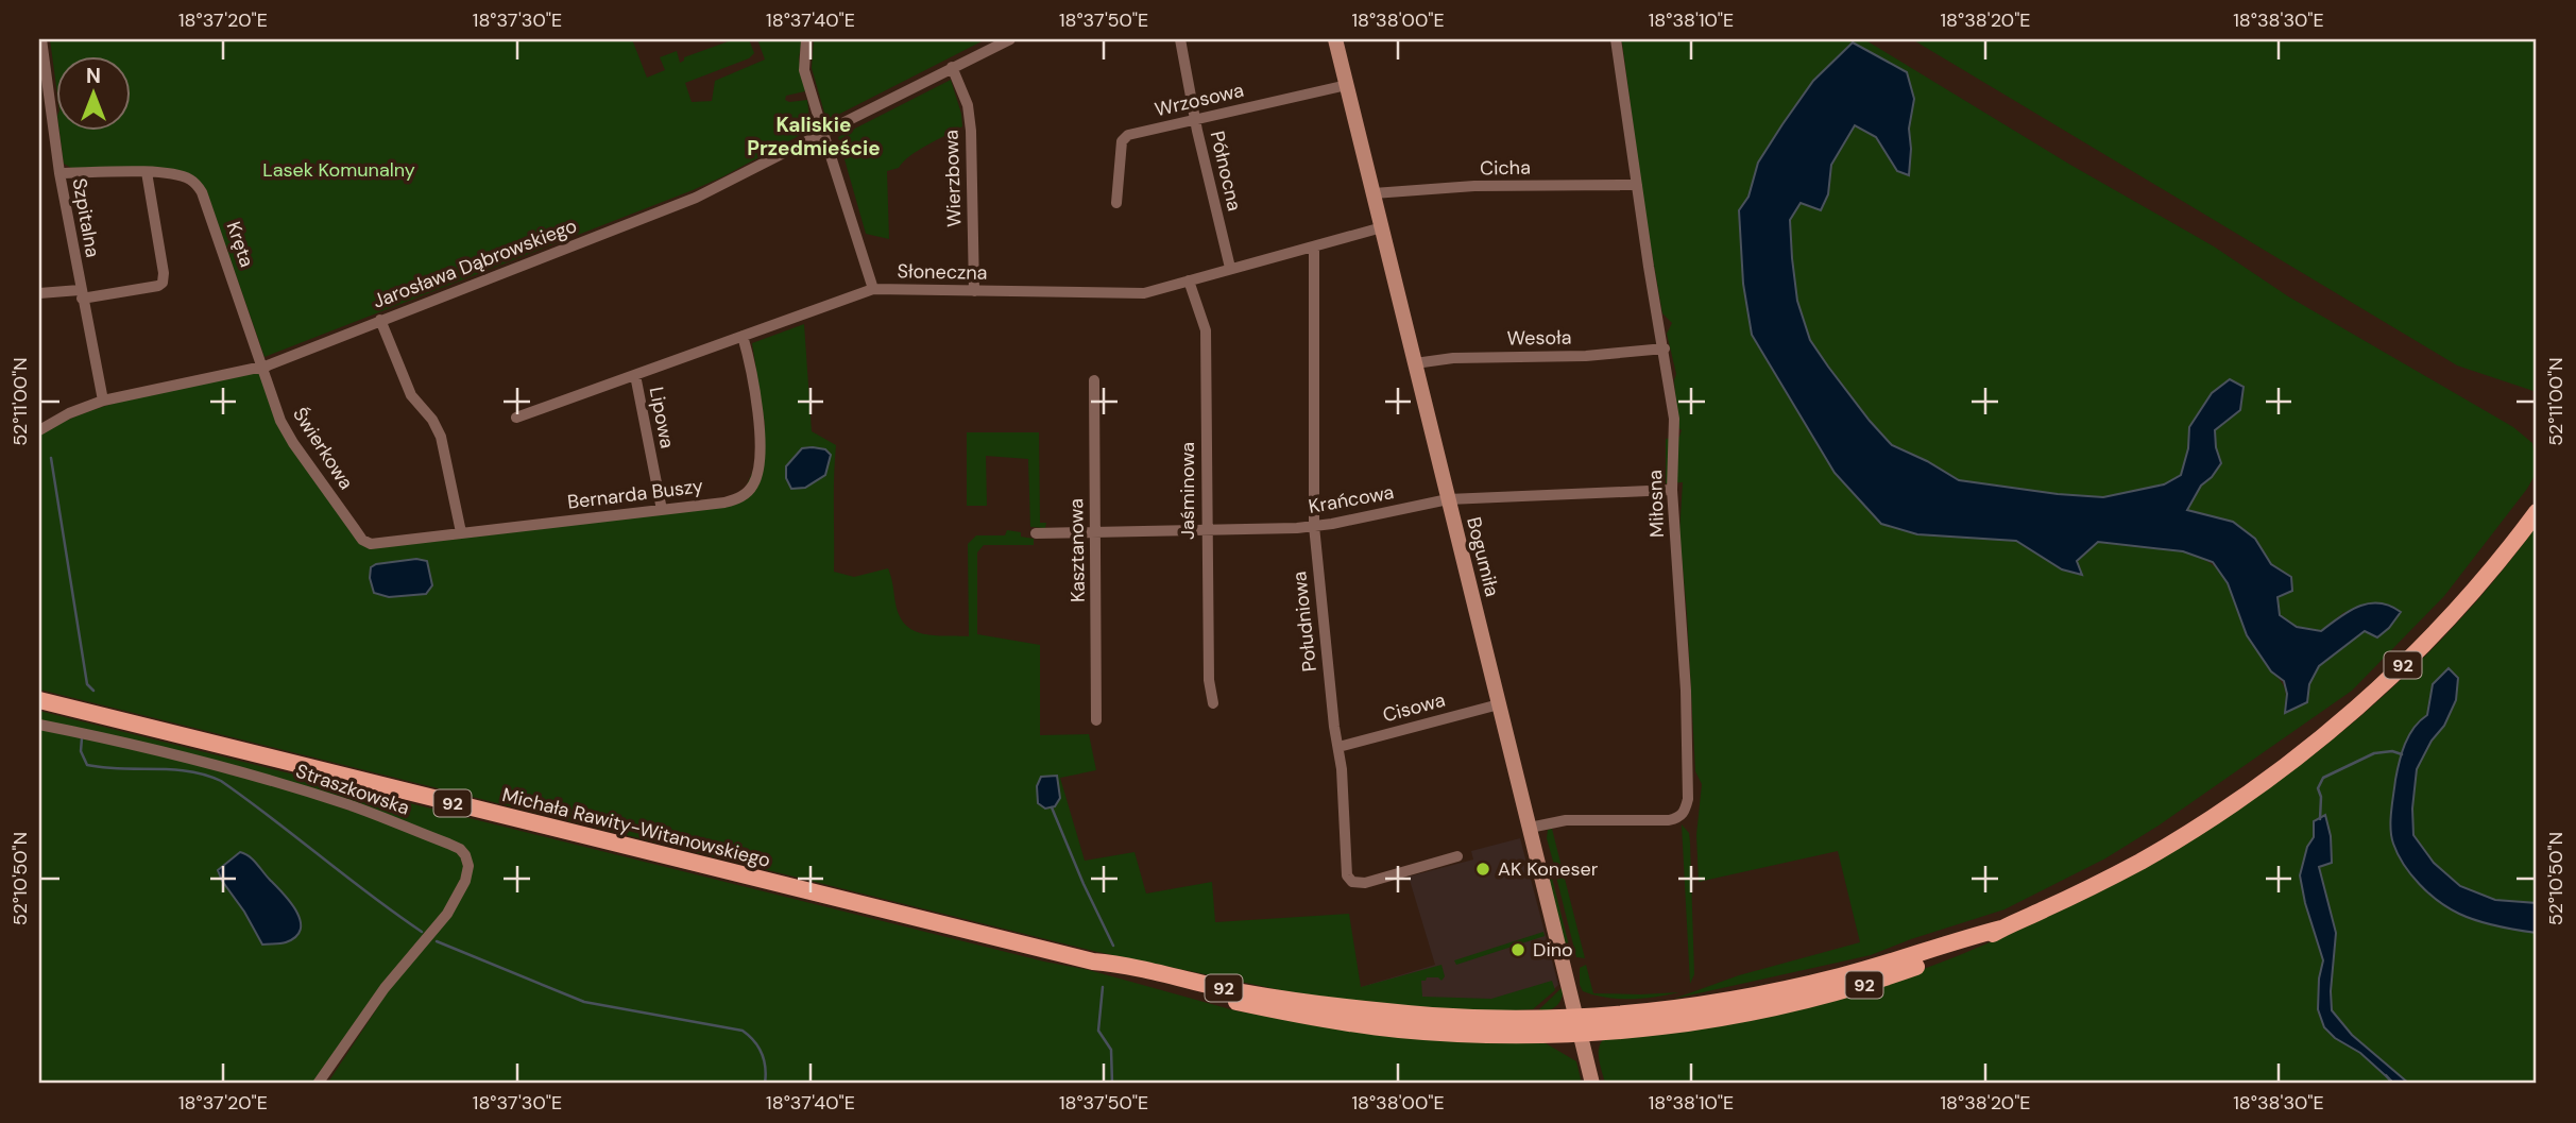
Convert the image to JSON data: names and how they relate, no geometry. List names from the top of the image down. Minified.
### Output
{"streets":{"main road":["92","Michała Rawity-Witanowskiego"],"street":["Wrzosowa","Cicha","Północna","Wierzbowa","Szpitalna","Kręta","Jarosława Dąbrowskiego","Słoneczna","Wesoła","Lipowa","Świerkowa","Jaśminowa","Bernarda Buszy","Krańcowa","Miłosna","Kasztanowa","Bogumiła","Południowa","Cisowa","Straszkowska"]},"crossings":[["Wrzosowa","Północna"],["Wrzosowa","Bogumiła"],["Cicha","Miłosna"],["Cicha","Bogumiła"],["Północna","Słoneczna"],["Wierzbowa","Jarosława Dąbrowskiego"],["Wierzbowa","Słoneczna"],["Szpitalna","Kręta"],["Szpitalna","Jarosława Dąbrowskiego"],["Kręta","Jarosława Dąbrowskiego"],["Kręta","Świerkowa"],["Jarosława Dąbrowskiego","Świerkowa"],["Słoneczna","Lipowa"],["Słoneczna","Jaśminowa"],["Słoneczna","Bernarda Buszy"],["Słoneczna","Bogumiła"],["Słoneczna","Południowa"],["Wesoła","Miłosna"],["Wesoła","Bogumiła"],["Lipowa","Bernarda Buszy"],["Świerkowa","Bernarda Buszy"],["Jaśminowa","Krańcowa"],["Krańcowa","Miłosna"],["Krańcowa","Kasztanowa"],["Krańcowa","Bogumiła"],["Krańcowa","Południowa"],["Miłosna","Bogumiła"],["Bogumiła","Cisowa"],["Bogumiła","Michała Rawity-Witanowskiego"],["Południowa","Cisowa"],["92","Michała Rawity-Witanowskiego"]],"districts":["Kaliskie Przedmieście"],"parks":["Lasek Komunalny"],"places":["AK Koneser","Dino"],"north":"top","coordinates":["18°37'20\"E","18°37'30\"E","18°37'40\"E","18°37'50\"E","18°38'00\"E","18°38'10\"E","18°38'20\"E","18°38'30\"E","52°11'00\"N","52°10'50\"N"]}
